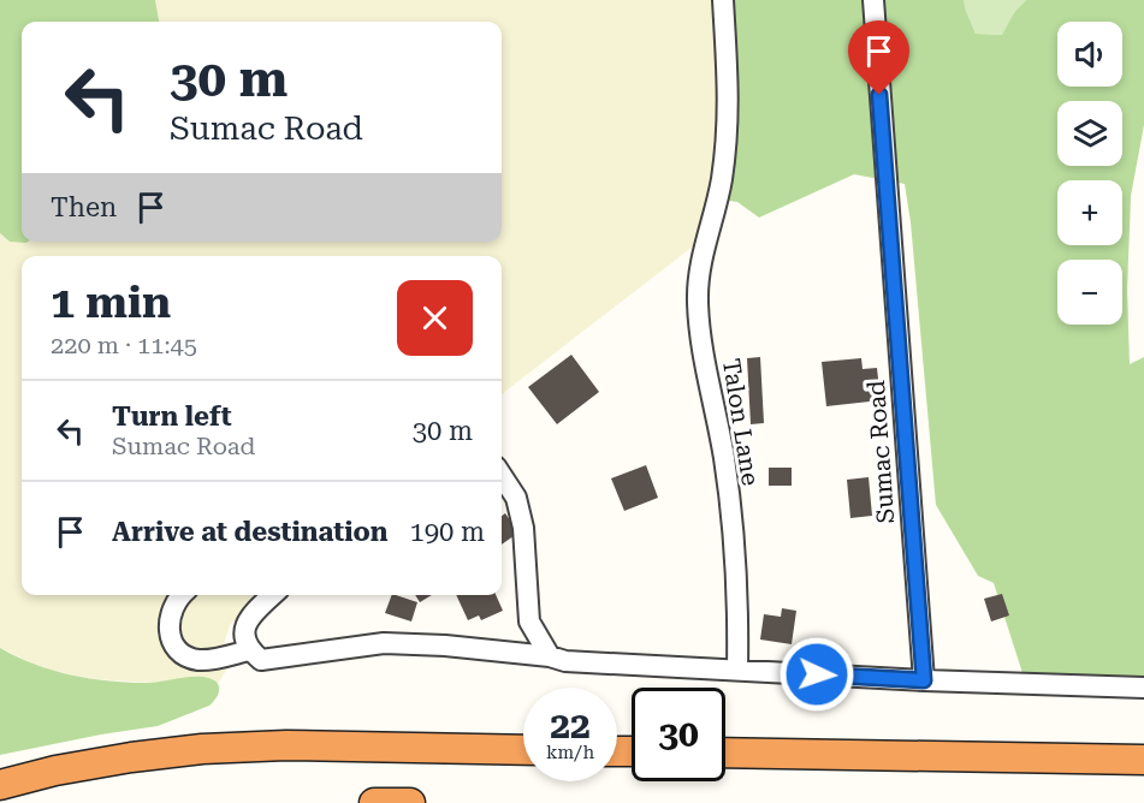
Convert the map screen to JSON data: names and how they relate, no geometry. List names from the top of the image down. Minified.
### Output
{"streets":{"street":["Talon Lane","Sumac Road"]},"page":{"map_buttons":["+","−"],"turn":["30 m","Sumac Road"],"then":"Then","heading":["1 min","220 m · 11:45"],"list":[{"name":"Turn left","note":"Sumac Road","value":"30 m"},{"name":"Arrive at destination","value":"190 m"}],"speed":"22 km/h","limit":"30"}}
